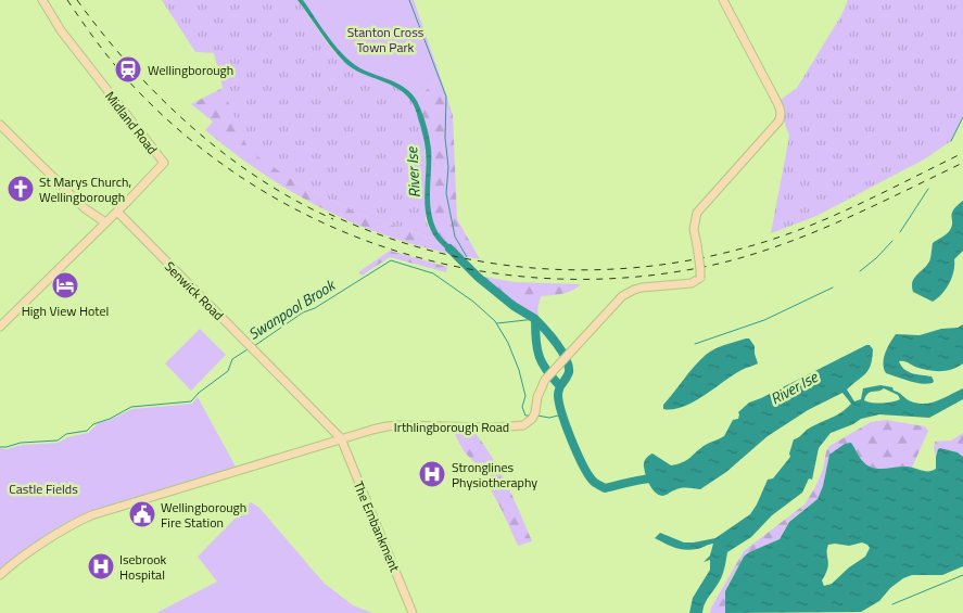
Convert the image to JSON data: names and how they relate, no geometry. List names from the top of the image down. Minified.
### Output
{"streets":{"main road":["Midland Road","Senwick Road","Irthlingborough Road","The Embankment"]},"crossings":[["Midland Road","Senwick Road"],["Senwick Road","Irthlingborough Road"],["Senwick Road","The Embankment"],["Irthlingborough Road","The Embankment"]],"water":["River Ise","Swanpool Brook"],"parks":["Stanton Cross Town Park","Castle Fields"],"places":{"station":["Wellingborough"],"church":["St Marys Church, Wellingborough"],"hotel":["High View Hotel"],"hospital":["Stronglines Physiotheraphy","Isebrook Hospital"],"public building":["Wellingborough Fire Station"]}}
